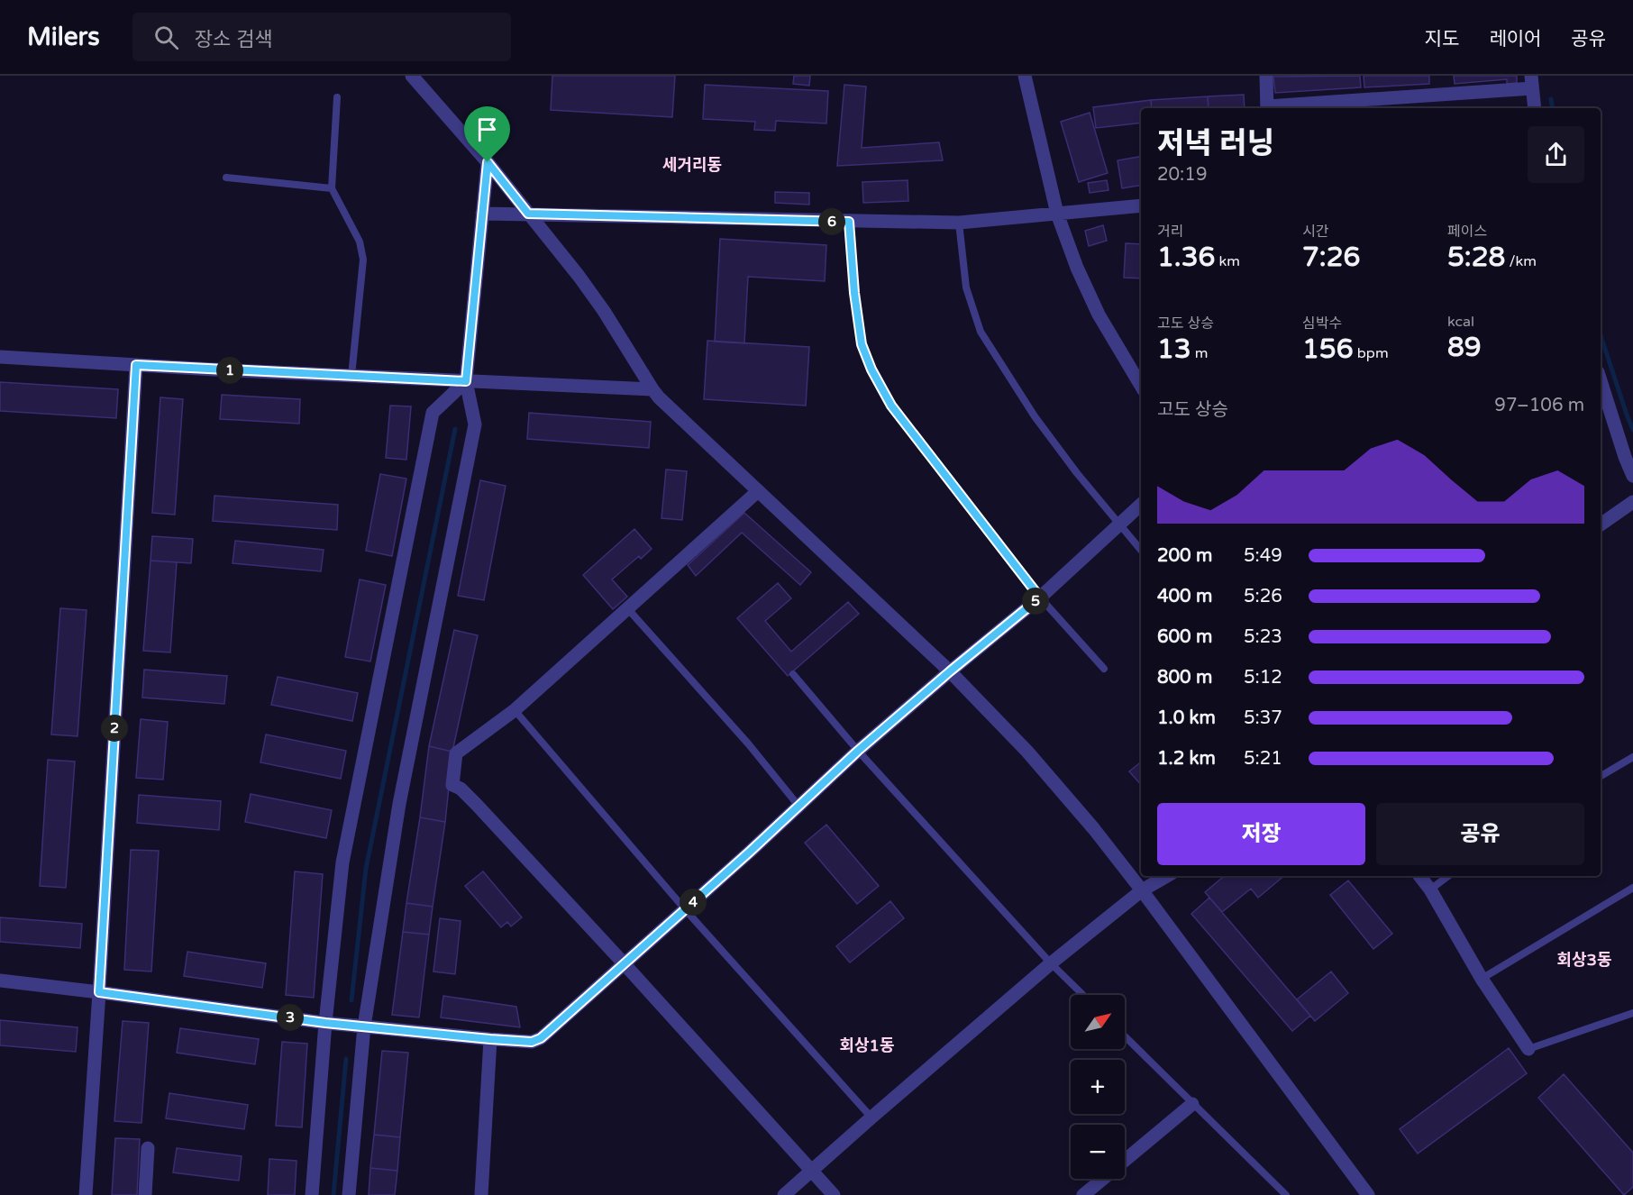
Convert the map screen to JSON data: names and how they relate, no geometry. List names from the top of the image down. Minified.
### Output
{"districts":["세거리동","회상3동","회상1동"],"north":"top right","page":{"header":"Milers","search":"장소 검색","nav":["지도","레이어","공유"],"heading":["저녁 러닝","20:19"],"stats":[["거리","1.36 km"],["시간","7:26"],["페이스","5:28 /km"],["고도 상승","13 m"],["심박수","156 bpm"],["kcal","89"]],"pins":["6","1","5","2","4","3"],"chart":["고도 상승","97–106 m"],"list":[{"name":"200 m","note":"5:49"},{"name":"400 m","note":"5:26"},{"name":"600 m","note":"5:23"},{"name":"800 m","note":"5:12"},{"name":"1.0 km","note":"5:37"},{"name":"1.2 km","note":"5:21"}],"buttons":["저장","공유"],"map_buttons":["+","−"]}}
